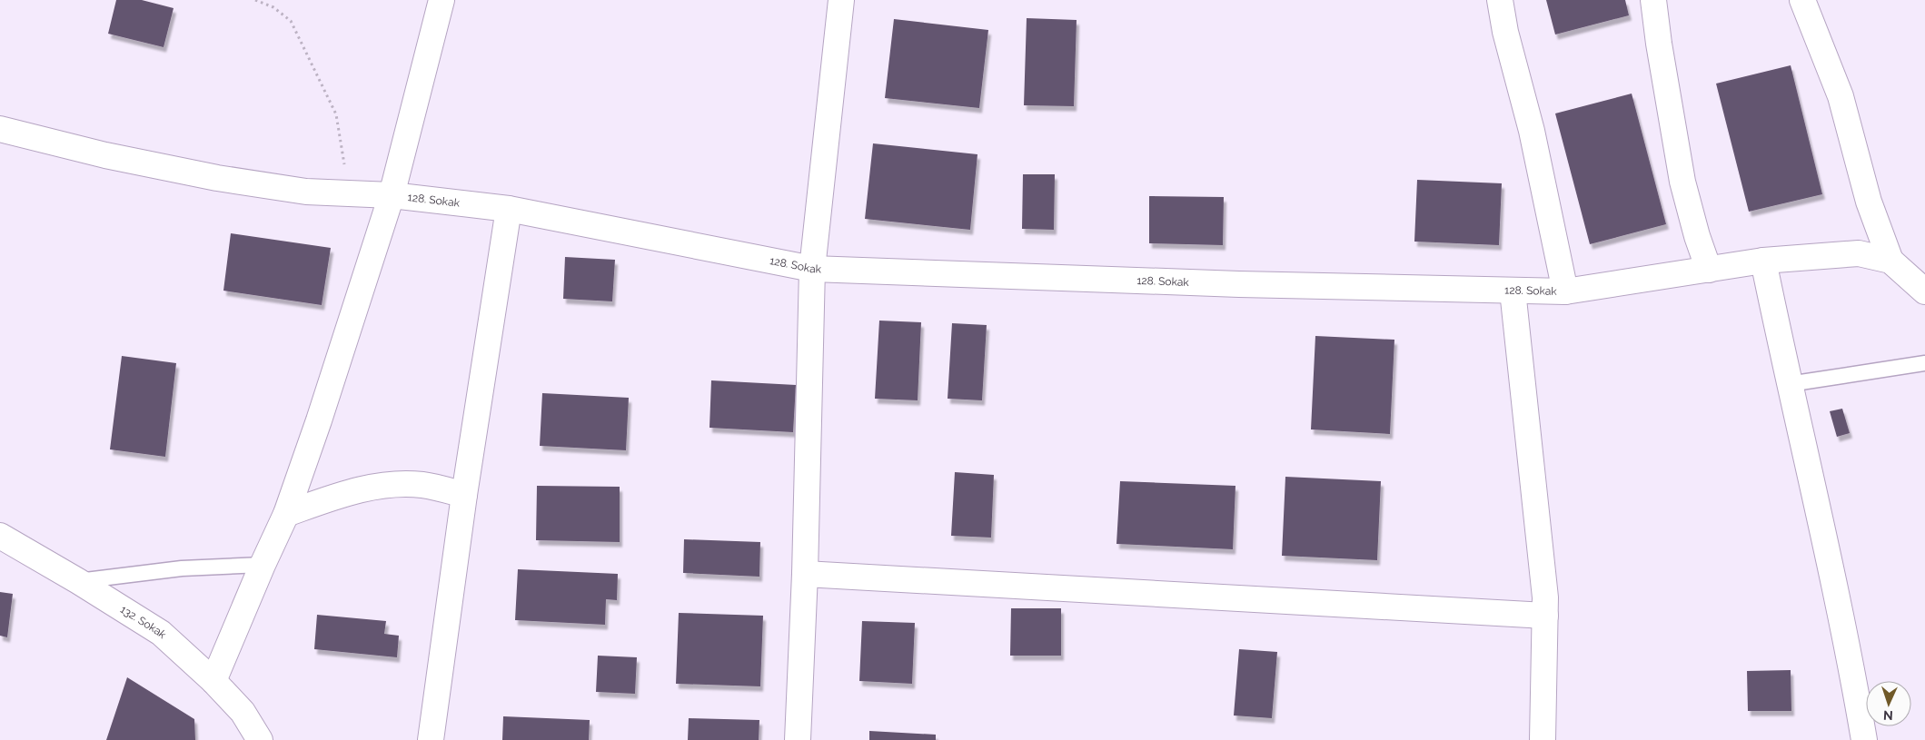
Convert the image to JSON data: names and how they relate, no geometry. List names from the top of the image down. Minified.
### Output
{"streets":{"street":["128. Sokak","132. Sokak"]},"north":"bottom"}
